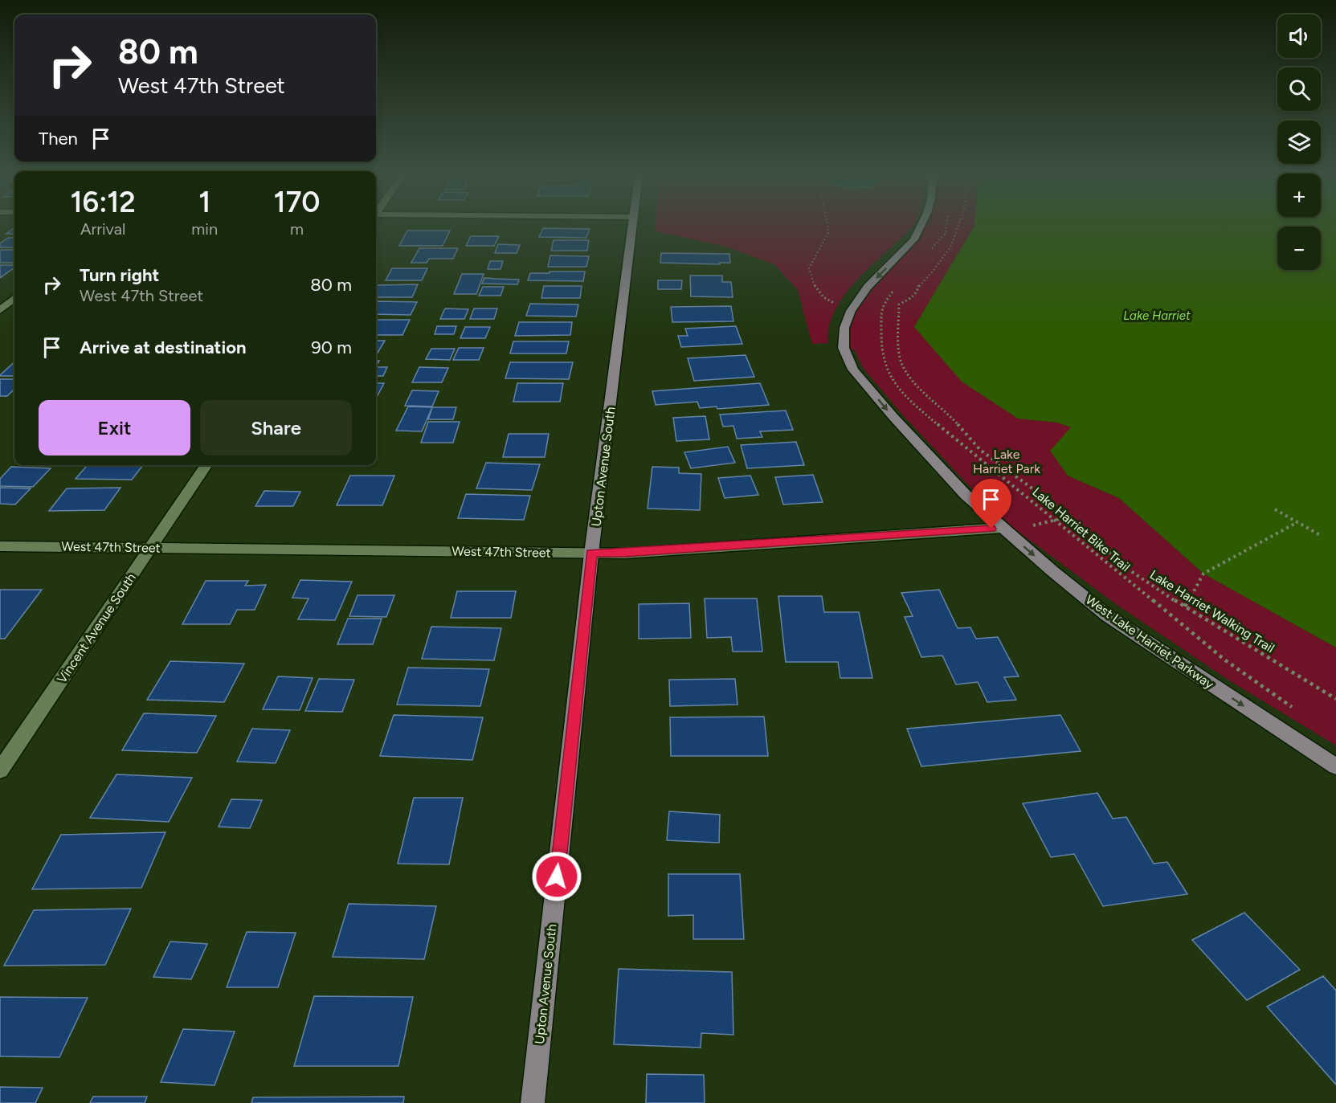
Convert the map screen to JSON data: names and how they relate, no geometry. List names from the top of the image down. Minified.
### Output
{"streets":{"street":["Upton Avenue South","West 47th Street","Vincent Avenue South","West Lake Harriet Parkway"],"path":["Lake Harriet Bike Trail","Lake Harriet Walking Trail"]},"crossings":[["Upton Avenue South","West 47th Street"],["West 47th Street","Vincent Avenue South"],["West 47th Street","West Lake Harriet Parkway"]],"one_way":["West Lake Harriet Parkway"],"water":["Lake Harriet"],"parks":["Lake Harriet Park"],"page":{"map_buttons":["+","−"],"turn":["80 m","West 47th Street"],"then":"Then","eta":["16:12","Arrival","1","min","170","m"],"list":[{"name":"Turn right","note":"West 47th Street","value":"80 m"},{"name":"Arrive at destination","value":"90 m"}],"buttons":["Exit","Share"]}}
